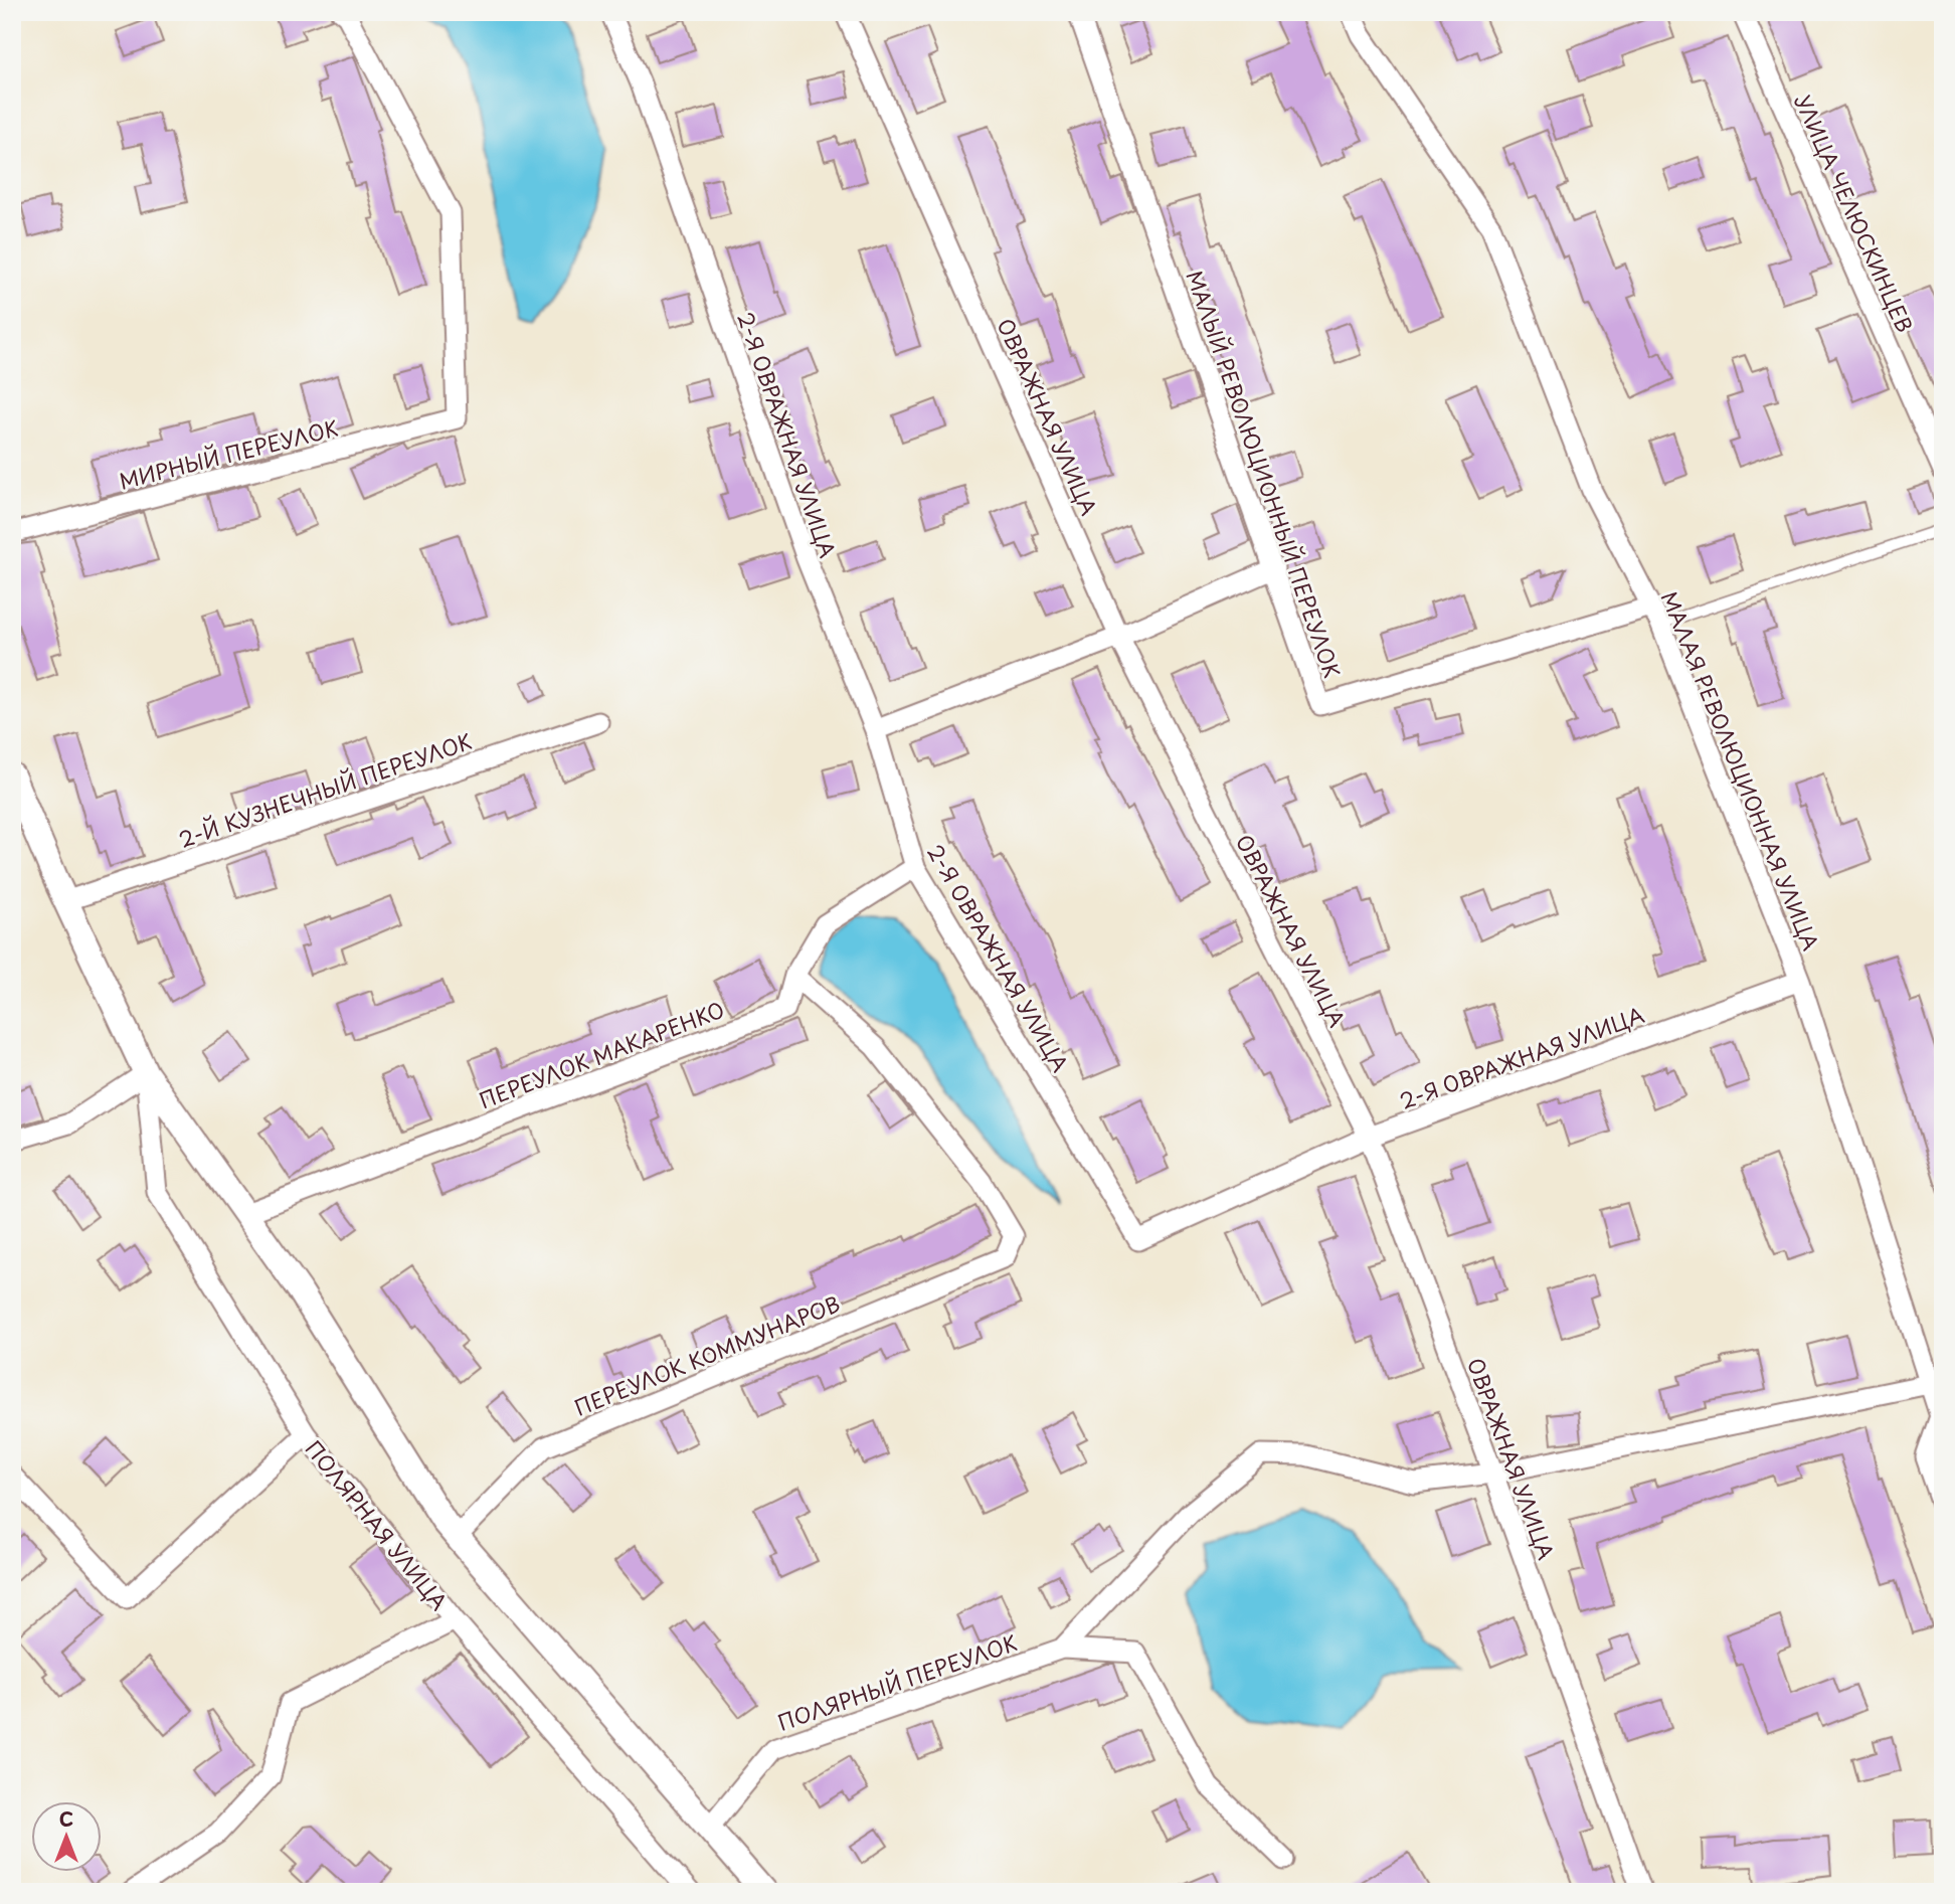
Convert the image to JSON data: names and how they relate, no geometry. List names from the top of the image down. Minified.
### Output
{"streets":{"street":["УЛИЦА ЧЕЛЮСКИНЦЕВ","ОВРАЖНАЯ УЛИЦА","2-Я ОВРАЖНАЯ УЛИЦА","МИРНЫЙ ПЕРЕУЛОК","МАЛЫЙ РЕВОЛЮЦИОННЫЙ ПЕРЕУЛОК","МАЛАЯ РЕВОЛЮЦИОННАЯ УЛИЦА","2-Й КУЗНЕЧНЫЙ ПЕРЕУЛОК","ПЕРЕУЛОК МАКАРЕНКО","ПЕРЕУЛОК КОММУНАРОВ","ПОЛЯРНАЯ УЛИЦА","ПОЛЯРНЫЙ ПЕРЕУЛОК"]},"crossings":[["ОВРАЖНАЯ УЛИЦА","2-Я ОВРАЖНАЯ УЛИЦА"],["2-Я ОВРАЖНАЯ УЛИЦА","МАЛАЯ РЕВОЛЮЦИОННАЯ УЛИЦА"],["2-Я ОВРАЖНАЯ УЛИЦА","ПЕРЕУЛОК МАКАРЕНКО"],["МАЛЫЙ РЕВОЛЮЦИОННЫЙ ПЕРЕУЛОК","МАЛАЯ РЕВОЛЮЦИОННАЯ УЛИЦА"],["ПЕРЕУЛОК МАКАРЕНКО","ПЕРЕУЛОК КОММУНАРОВ"]],"north":"top"}
